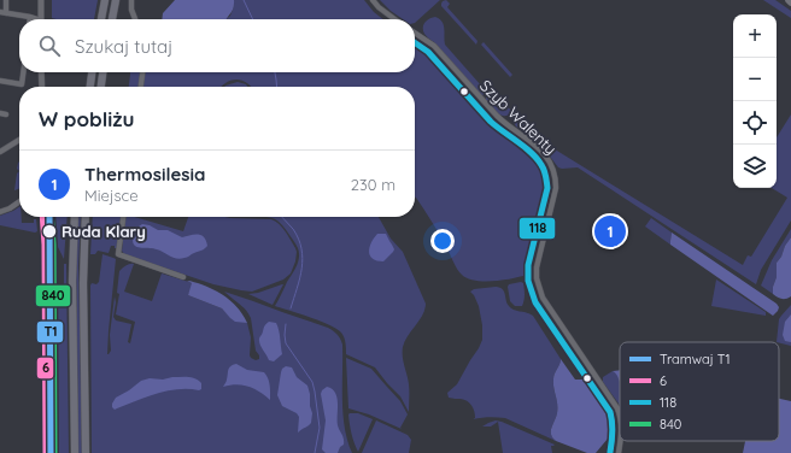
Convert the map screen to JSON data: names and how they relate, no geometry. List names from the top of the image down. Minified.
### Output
{"streets":{"street":["Szyb Walenty"]},"places":["Ruda Klary"],"lines":["transit line 118","tram line T1","transit line 6","transit line 840"],"legend":["Tramwaj T1","6","118","840"],"page":{"map_buttons":["+","−"],"search":"Szukaj tutaj","heading":"W pobliżu","list":[{"mark":"1","name":"Thermosilesia","note":"Miejsce","value":"230 m"}],"pins":"1"}}
